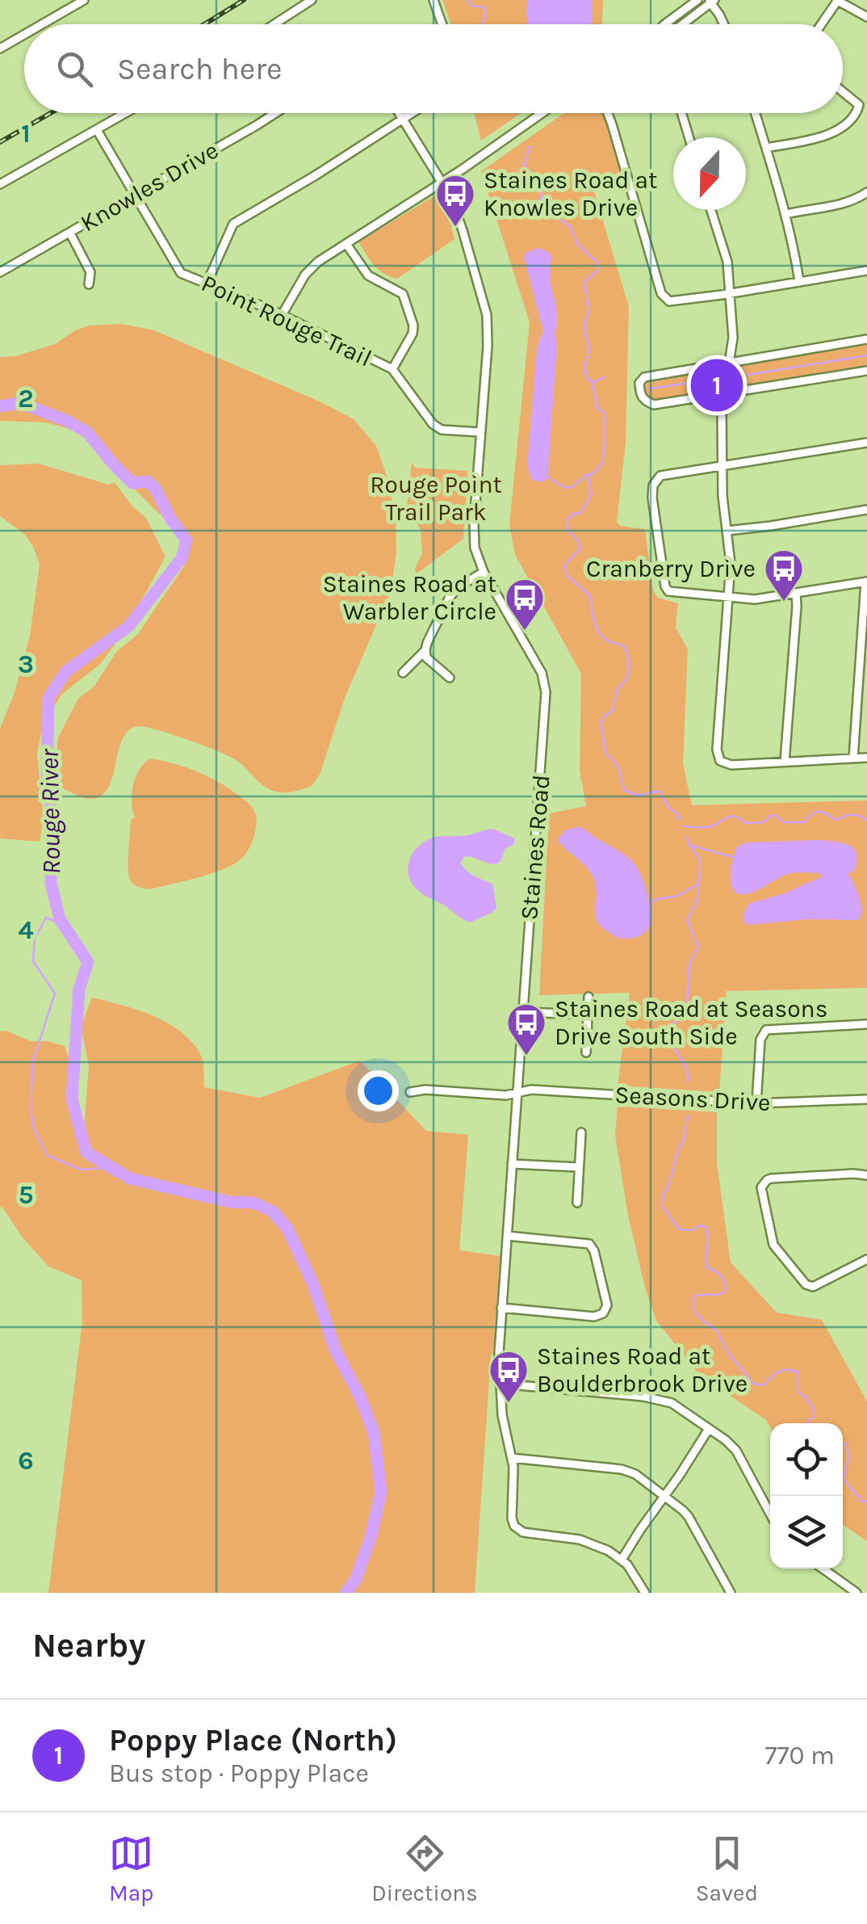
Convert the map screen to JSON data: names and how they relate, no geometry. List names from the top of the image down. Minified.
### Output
{"streets":{"street":["Knowles Drive","Point Rouge Trail","Staines Road","Seasons Drive"]},"crossings":[["Knowles Drive","Point Rouge Trail"],["Point Rouge Trail","Staines Road"],["Staines Road","Seasons Drive"]],"water":["Rouge River"],"parks":["Rouge Point Trail Park"],"places":{"bus stop":["Staines Road at Knowles Drive","Cranberry Drive","Staines Road at Warbler Circle","Staines Road at Seasons Drive South Side","Staines Road at Boulderbrook Drive"]},"north":"bottom","page":{"search":"Search here","pins":"1","heading":"Nearby","list":[{"mark":"1","name":"Poppy Place (North)","note":"Bus stop · Poppy Place","value":"770 m"}],"nav":["Map","Directions","Saved"]},"grid":{"rows":["1","2","3","4","5","6"]}}
